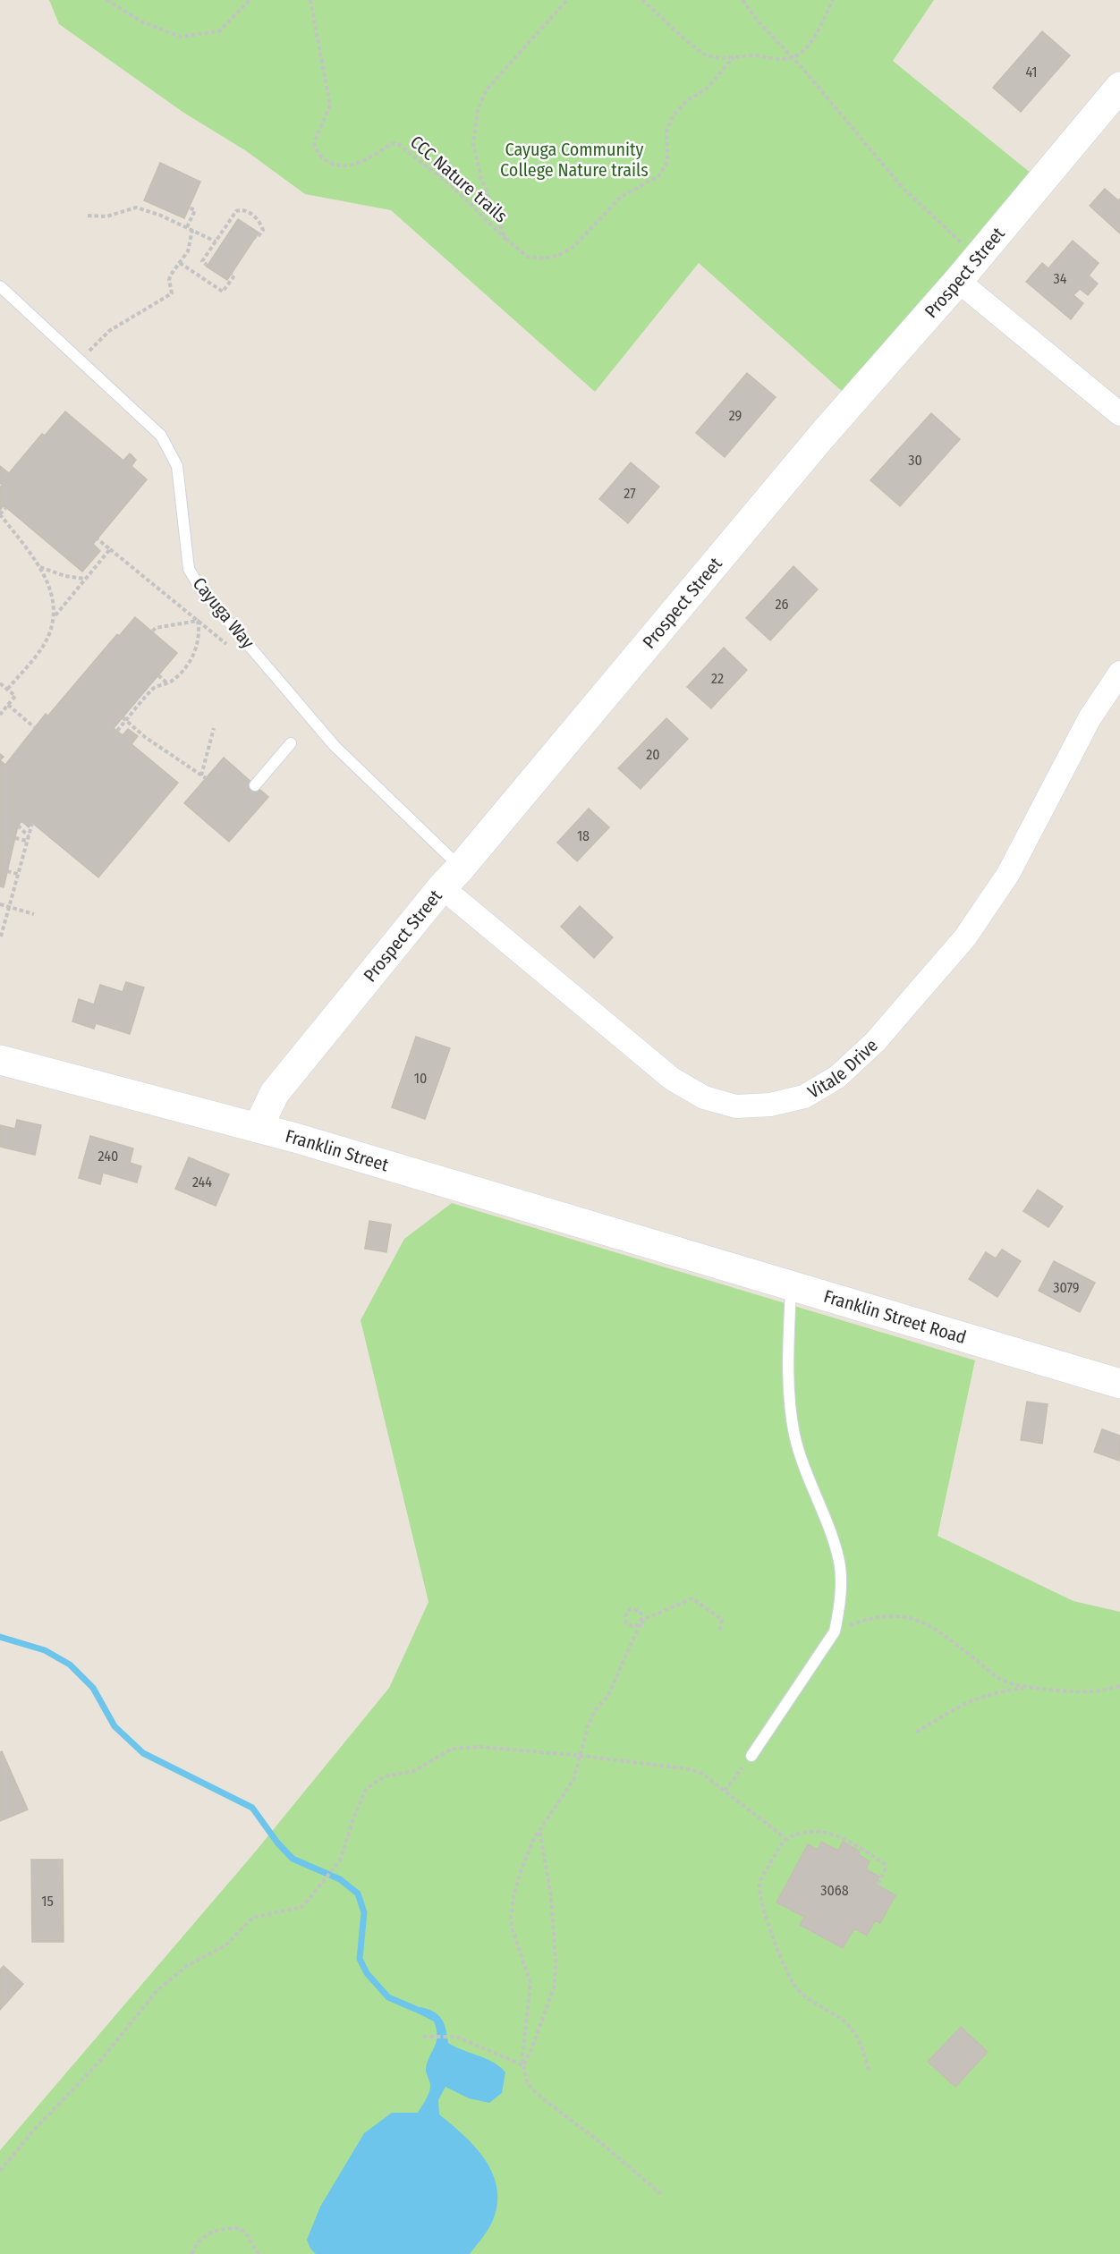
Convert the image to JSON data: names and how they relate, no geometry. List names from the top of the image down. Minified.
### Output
{"streets":{"street":["Prospect Street","Vitale Drive","Franklin Street","Franklin Street Road"],"lane":["Cayuga Way"],"path":["CCC Nature trails"]},"crossings":[["Prospect Street","Cayuga Way"],["Prospect Street","Vitale Drive"],["Prospect Street","Franklin Street"],["Cayuga Way","Vitale Drive"],["Franklin Street","Franklin Street Road"]],"parks":["Cayuga Community College Nature trails"],"house_numbers":["41","34","29","30","27","26","22","20","18","10","240","244","3079","3068","15"]}
